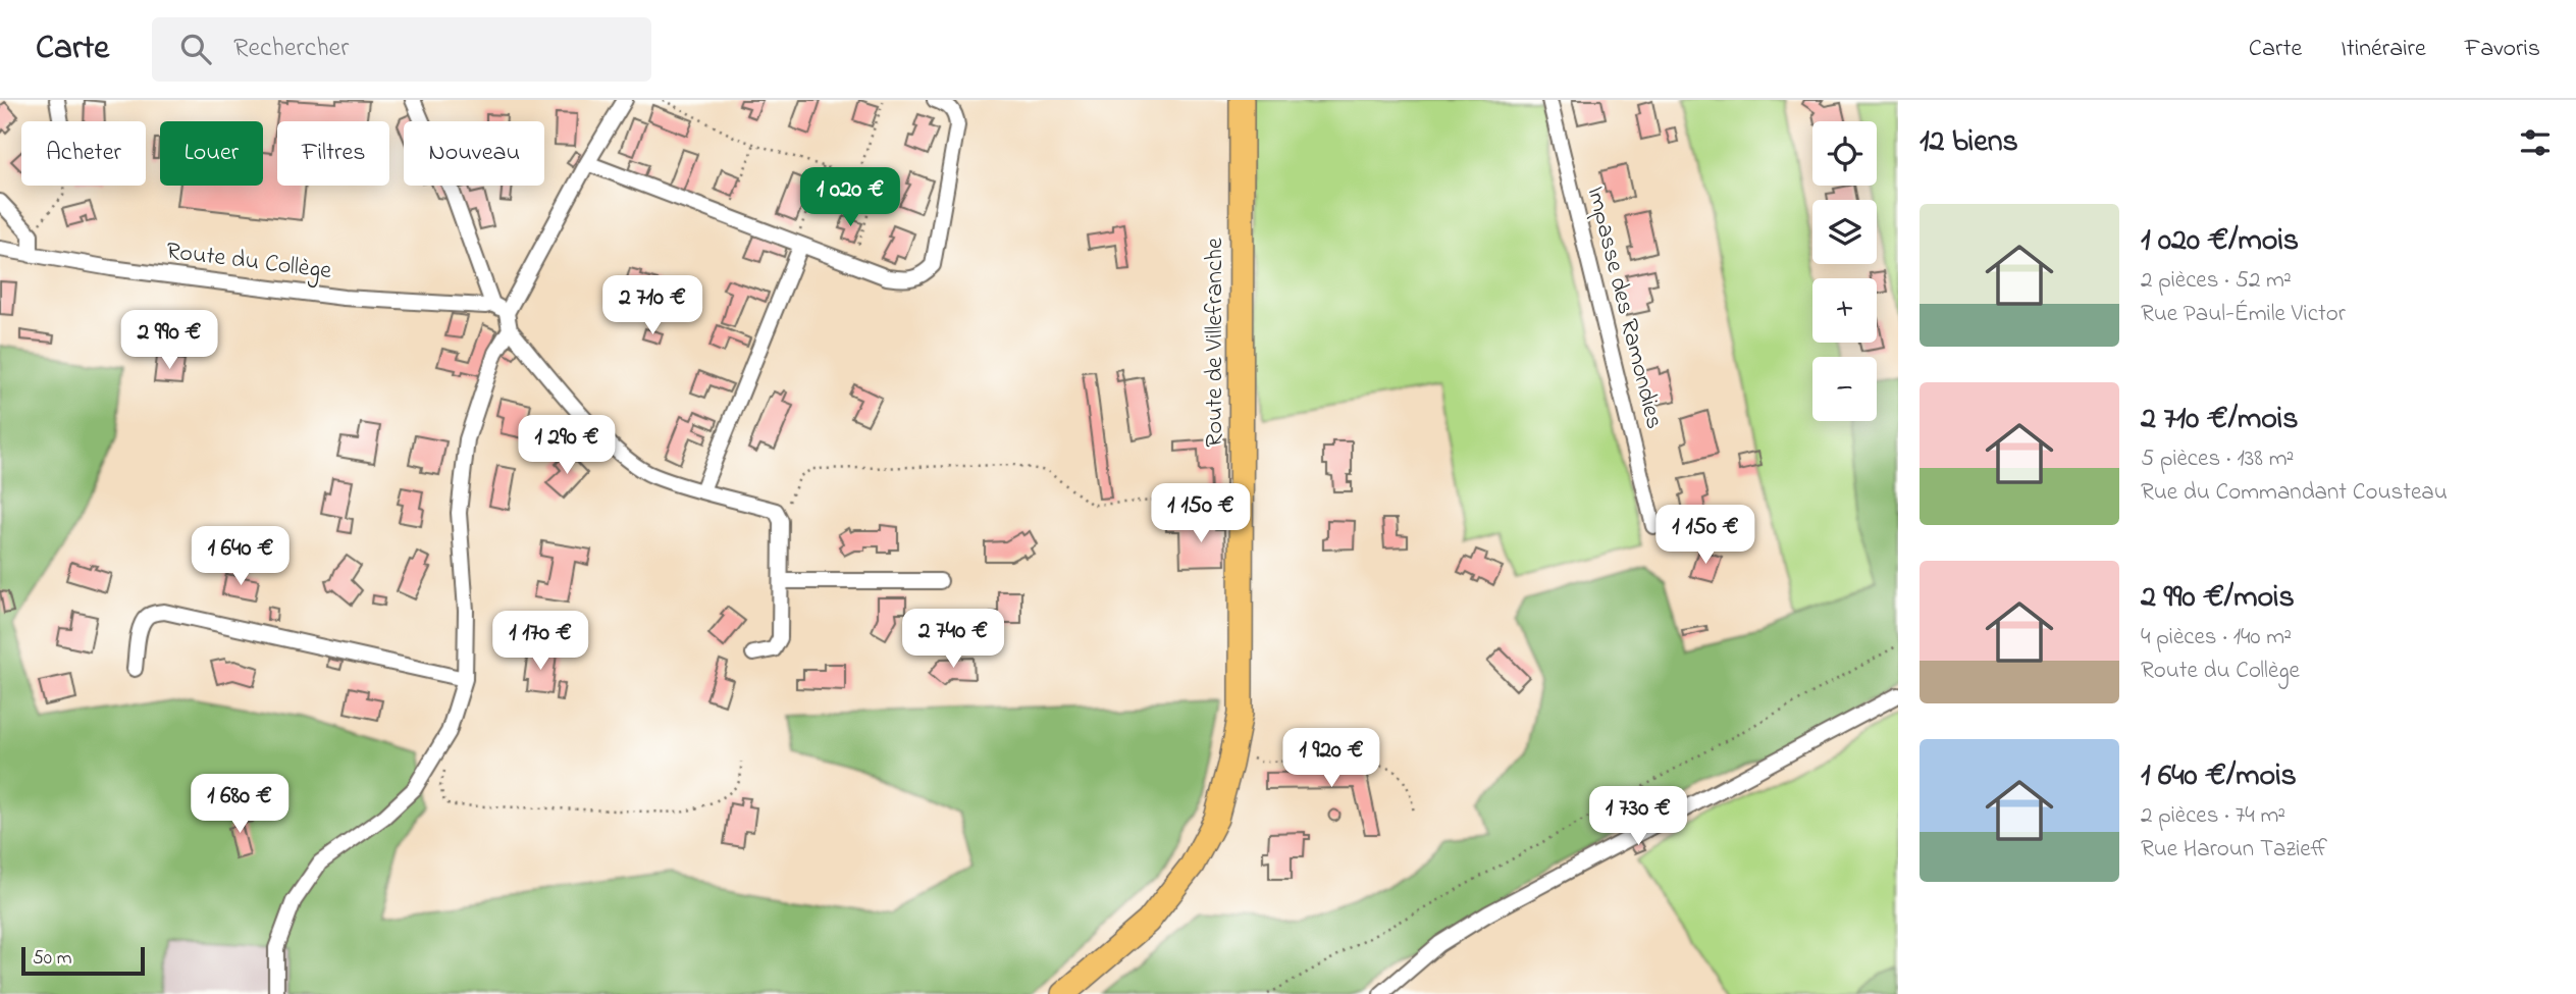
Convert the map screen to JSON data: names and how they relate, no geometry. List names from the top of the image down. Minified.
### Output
{"streets":{"main road":["Route de Villefranche"],"street":["Route du Collège","Impasse des Ramondies"]},"scale_bar":"50 m","page":{"header":"Carte","search":"Rechercher","nav":["Carte","Itinéraire","Favoris"],"heading":"12 biens","map_buttons":["+","−"],"chip":["Acheter","Louer","Filtres","Nouveau"],"price":["1 020 €","2 710 €","2 990 €","1 290 €","1 150 €","1 150 €","1 640 €","2 740 €","1 170 €","1 920 €","1 680 €","1 730 €"],"list":[{"name":"1 020 €/mois","note":"2 pièces · 52 m² · Rue Paul-Émile Victor"},{"name":"2 710 €/mois","note":"5 pièces · 138 m² · Rue du Commandant Cousteau"},{"name":"2 990 €/mois","note":"4 pièces · 140 m² · Route du Collège"},{"name":"1 640 €/mois","note":"2 pièces · 74 m² · Rue Haroun Tazieff"}],"scale":"50 m"}}
